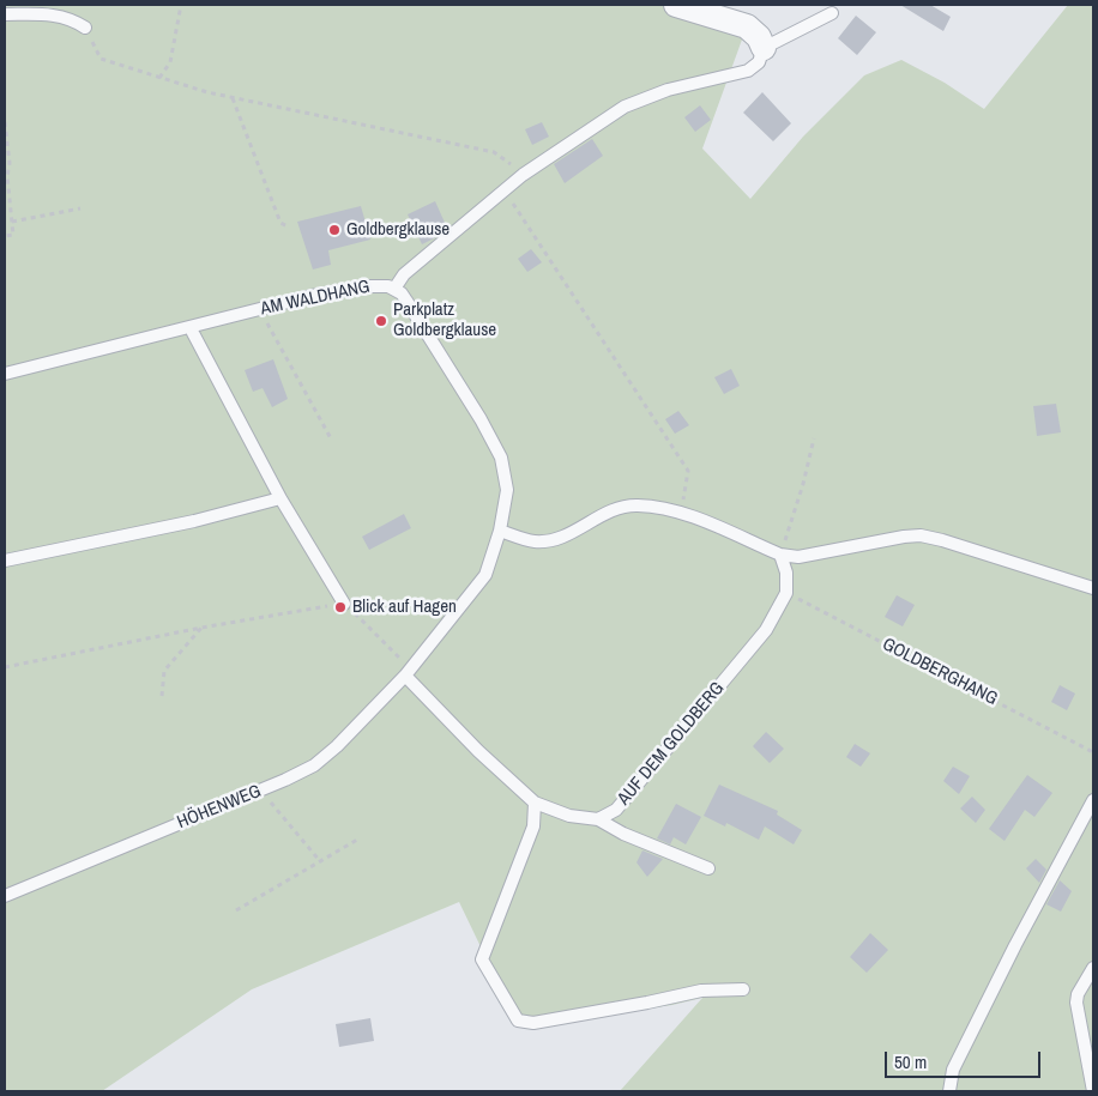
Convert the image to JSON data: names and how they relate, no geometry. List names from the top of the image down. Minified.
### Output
{"streets":{"lane":["AM WALDHANG","AUF DEM GOLDBERG","HÖHENWEG"],"path":["GOLDBERGHANG"]},"crossings":[["GOLDBERGHANG","AUF DEM GOLDBERG"]],"places":["Goldbergklause","Parkplatz Goldbergklause","Blick auf Hagen"],"scale_bar":"50 m"}
